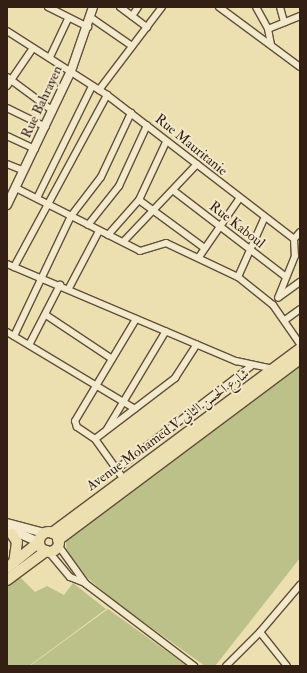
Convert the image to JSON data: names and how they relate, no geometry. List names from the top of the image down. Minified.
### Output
{"streets":{"highway":["Avenue Mohamed V شارع الحسن الثاني"],"street":["Rue Bahrayen","Rue Mauritanie","Rue Kaboul"]},"crossings":[["Rue Bahrayen","Rue Mauritanie"]]}
